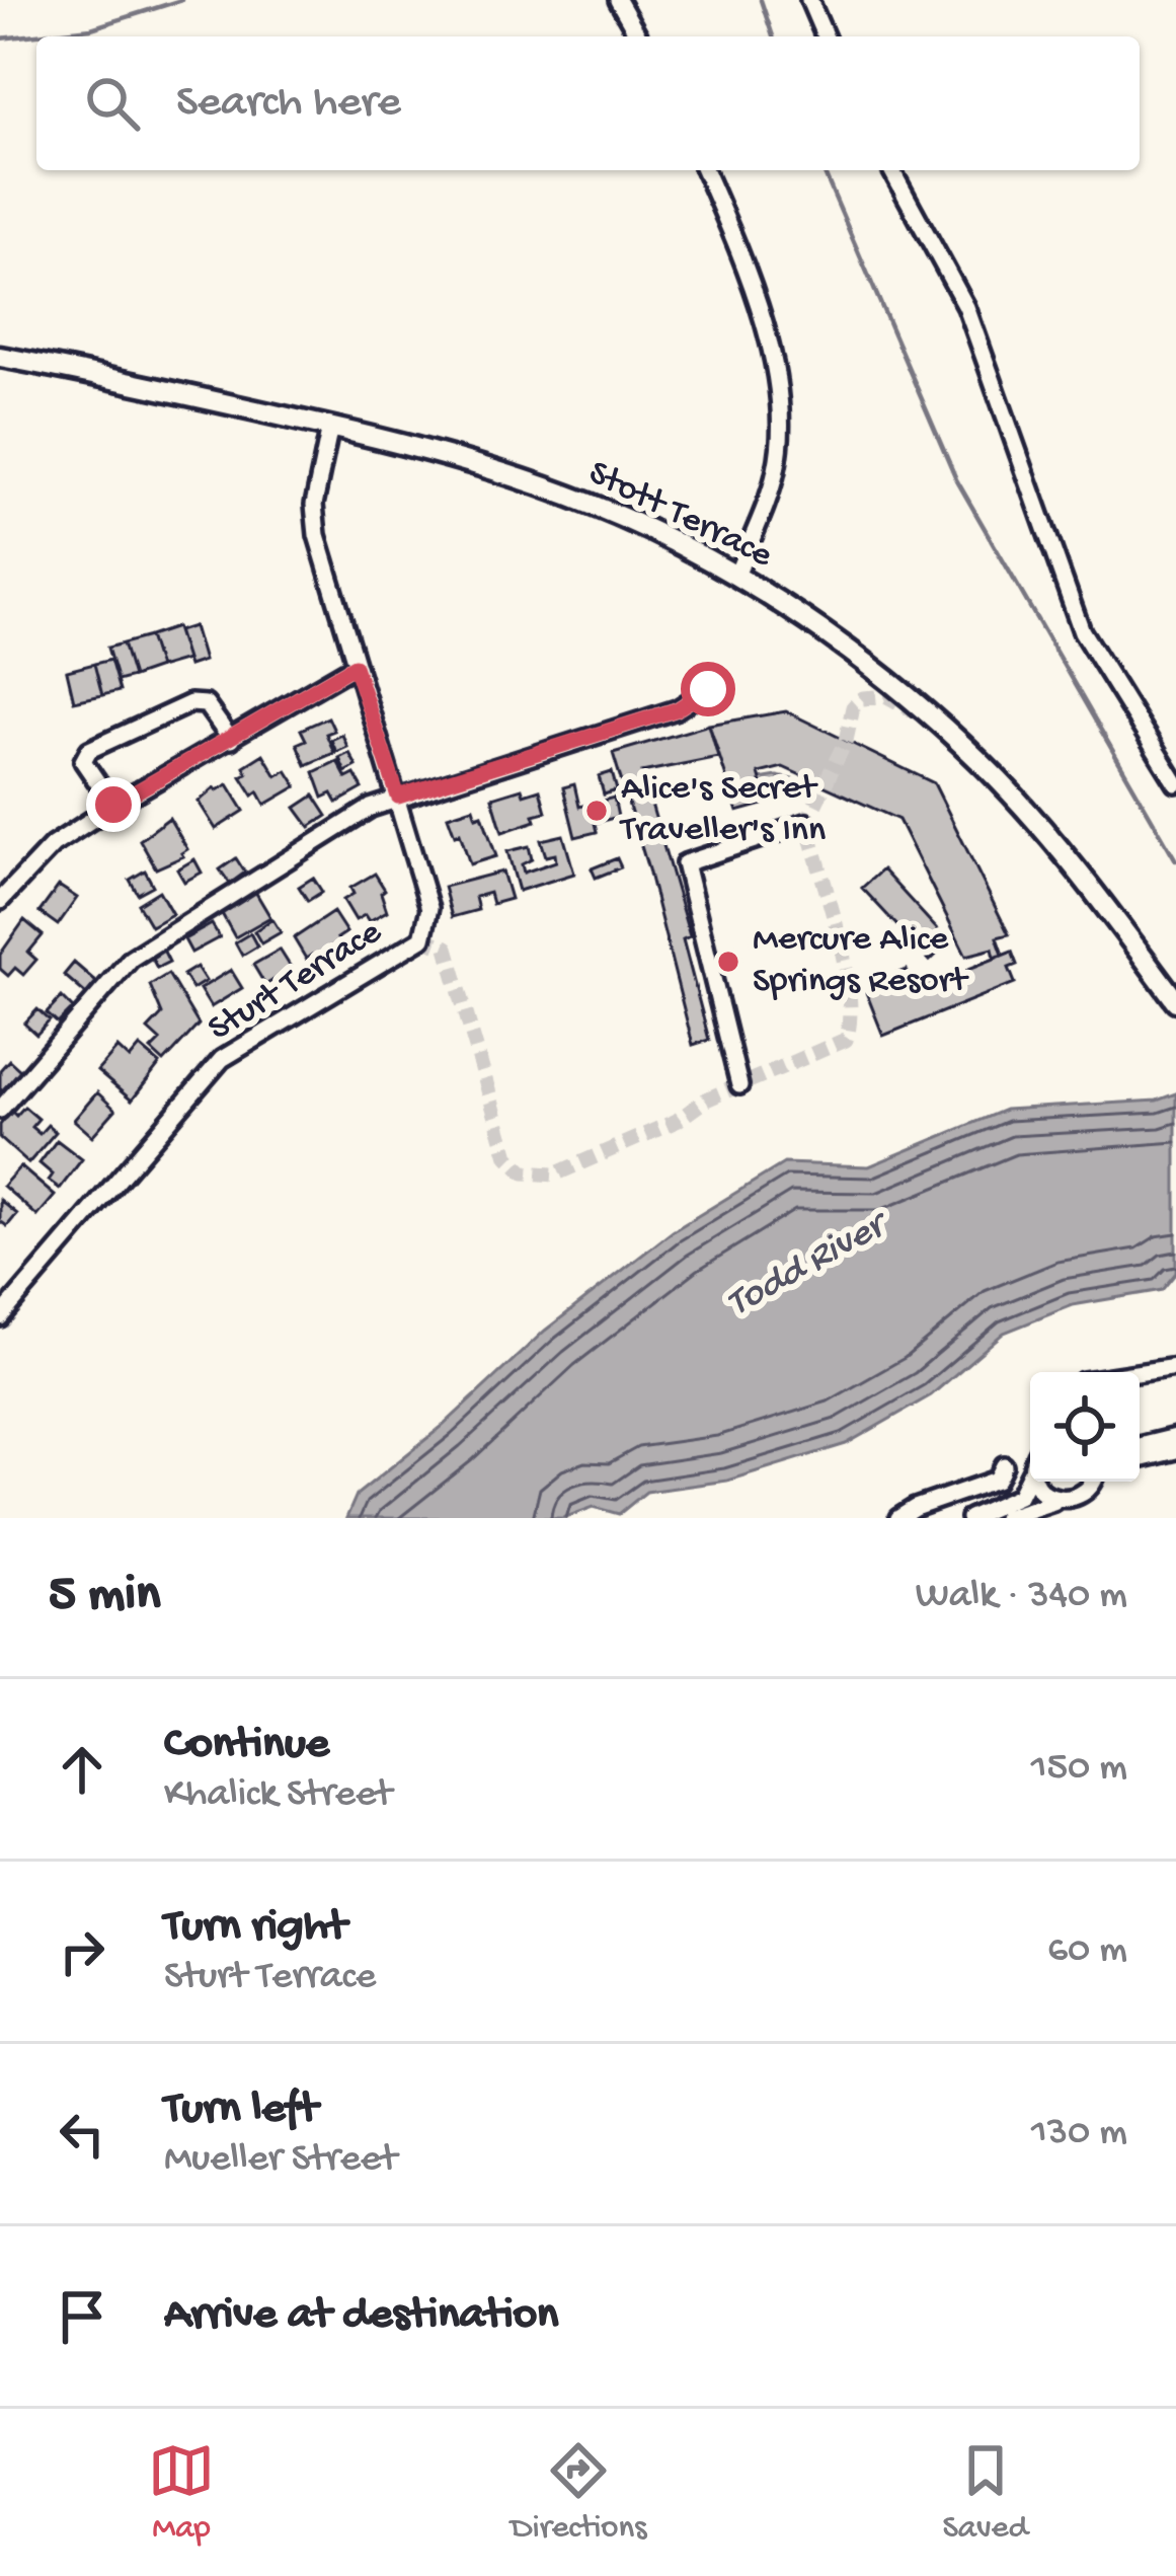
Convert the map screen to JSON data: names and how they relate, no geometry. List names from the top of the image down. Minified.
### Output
{"streets":{"main road":["Stott Terrace"],"street":["Sturt Terrace"]},"crossings":[["Stott Terrace","Sturt Terrace"]],"water":["Todd River"],"places":["Alice's Secret Traveller's Inn","Mercure Alice Springs Resort"],"page":{"search":"Search here","heading":["5 min","Walk · 340 m"],"list":[["Continue","Khalick Street","150 m"],["Turn right","Sturt Terrace","60 m"],["Turn left","Mueller Street","130 m"],"Arrive at destination"],"nav":["Map","Directions","Saved"]}}
